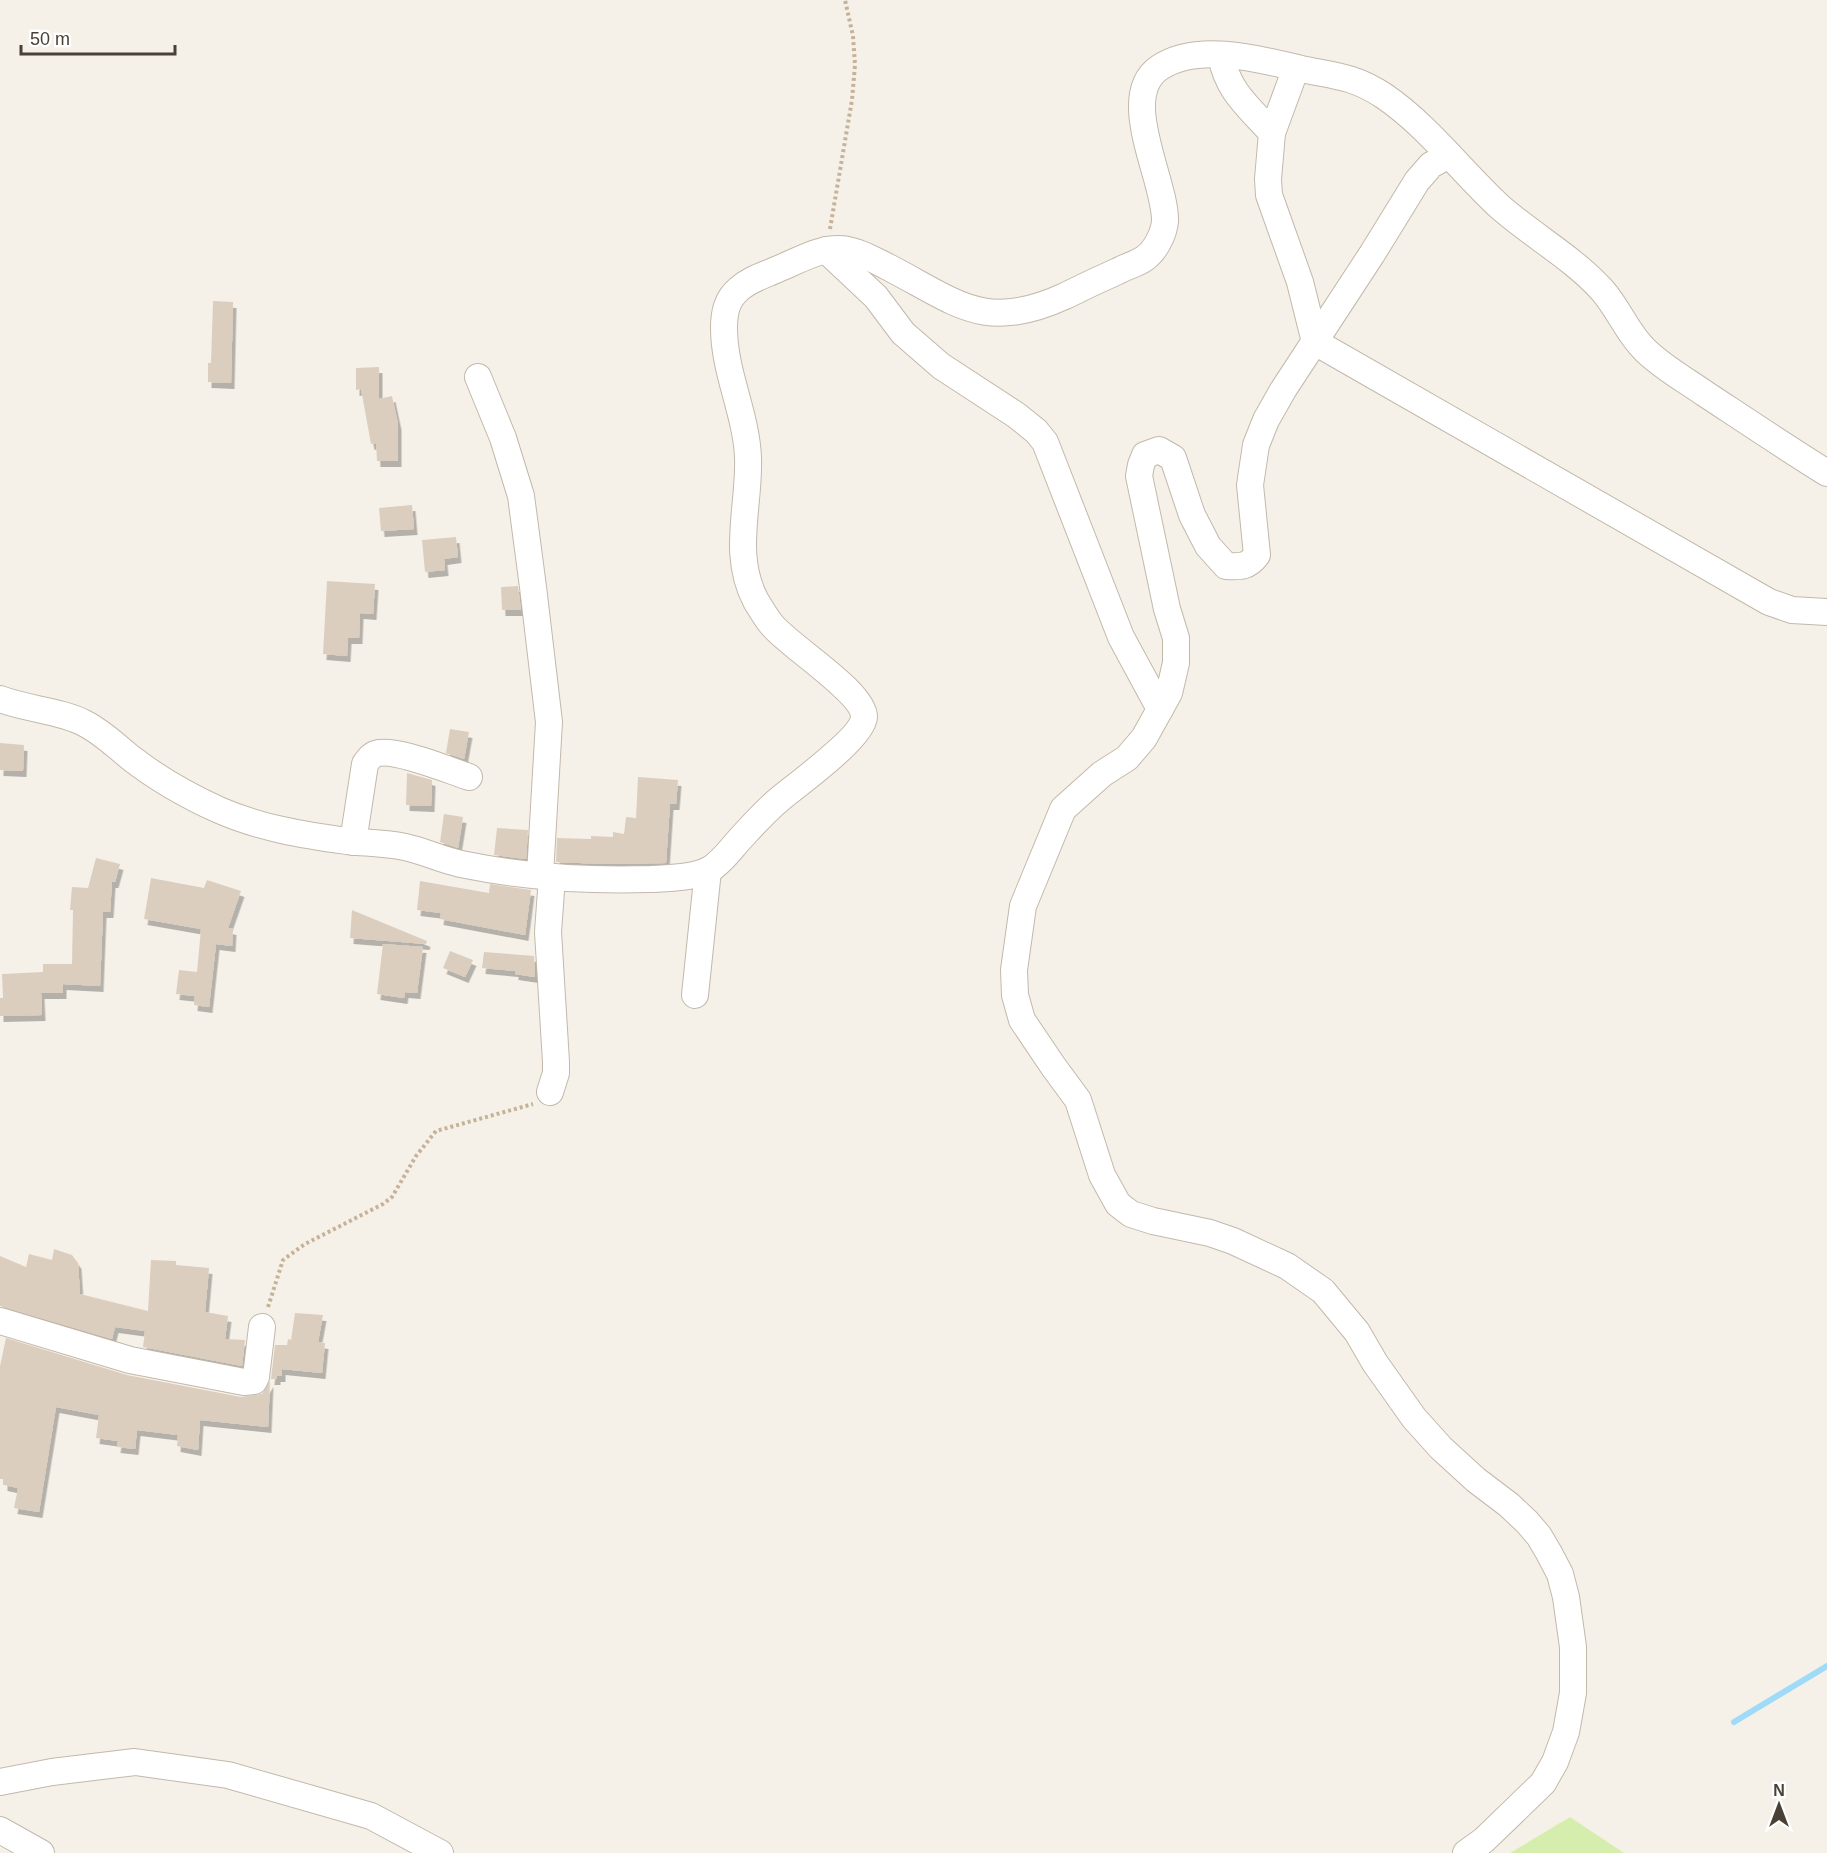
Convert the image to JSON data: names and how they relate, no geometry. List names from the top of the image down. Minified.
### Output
{"scale_bar":"50 m","north":"top"}
